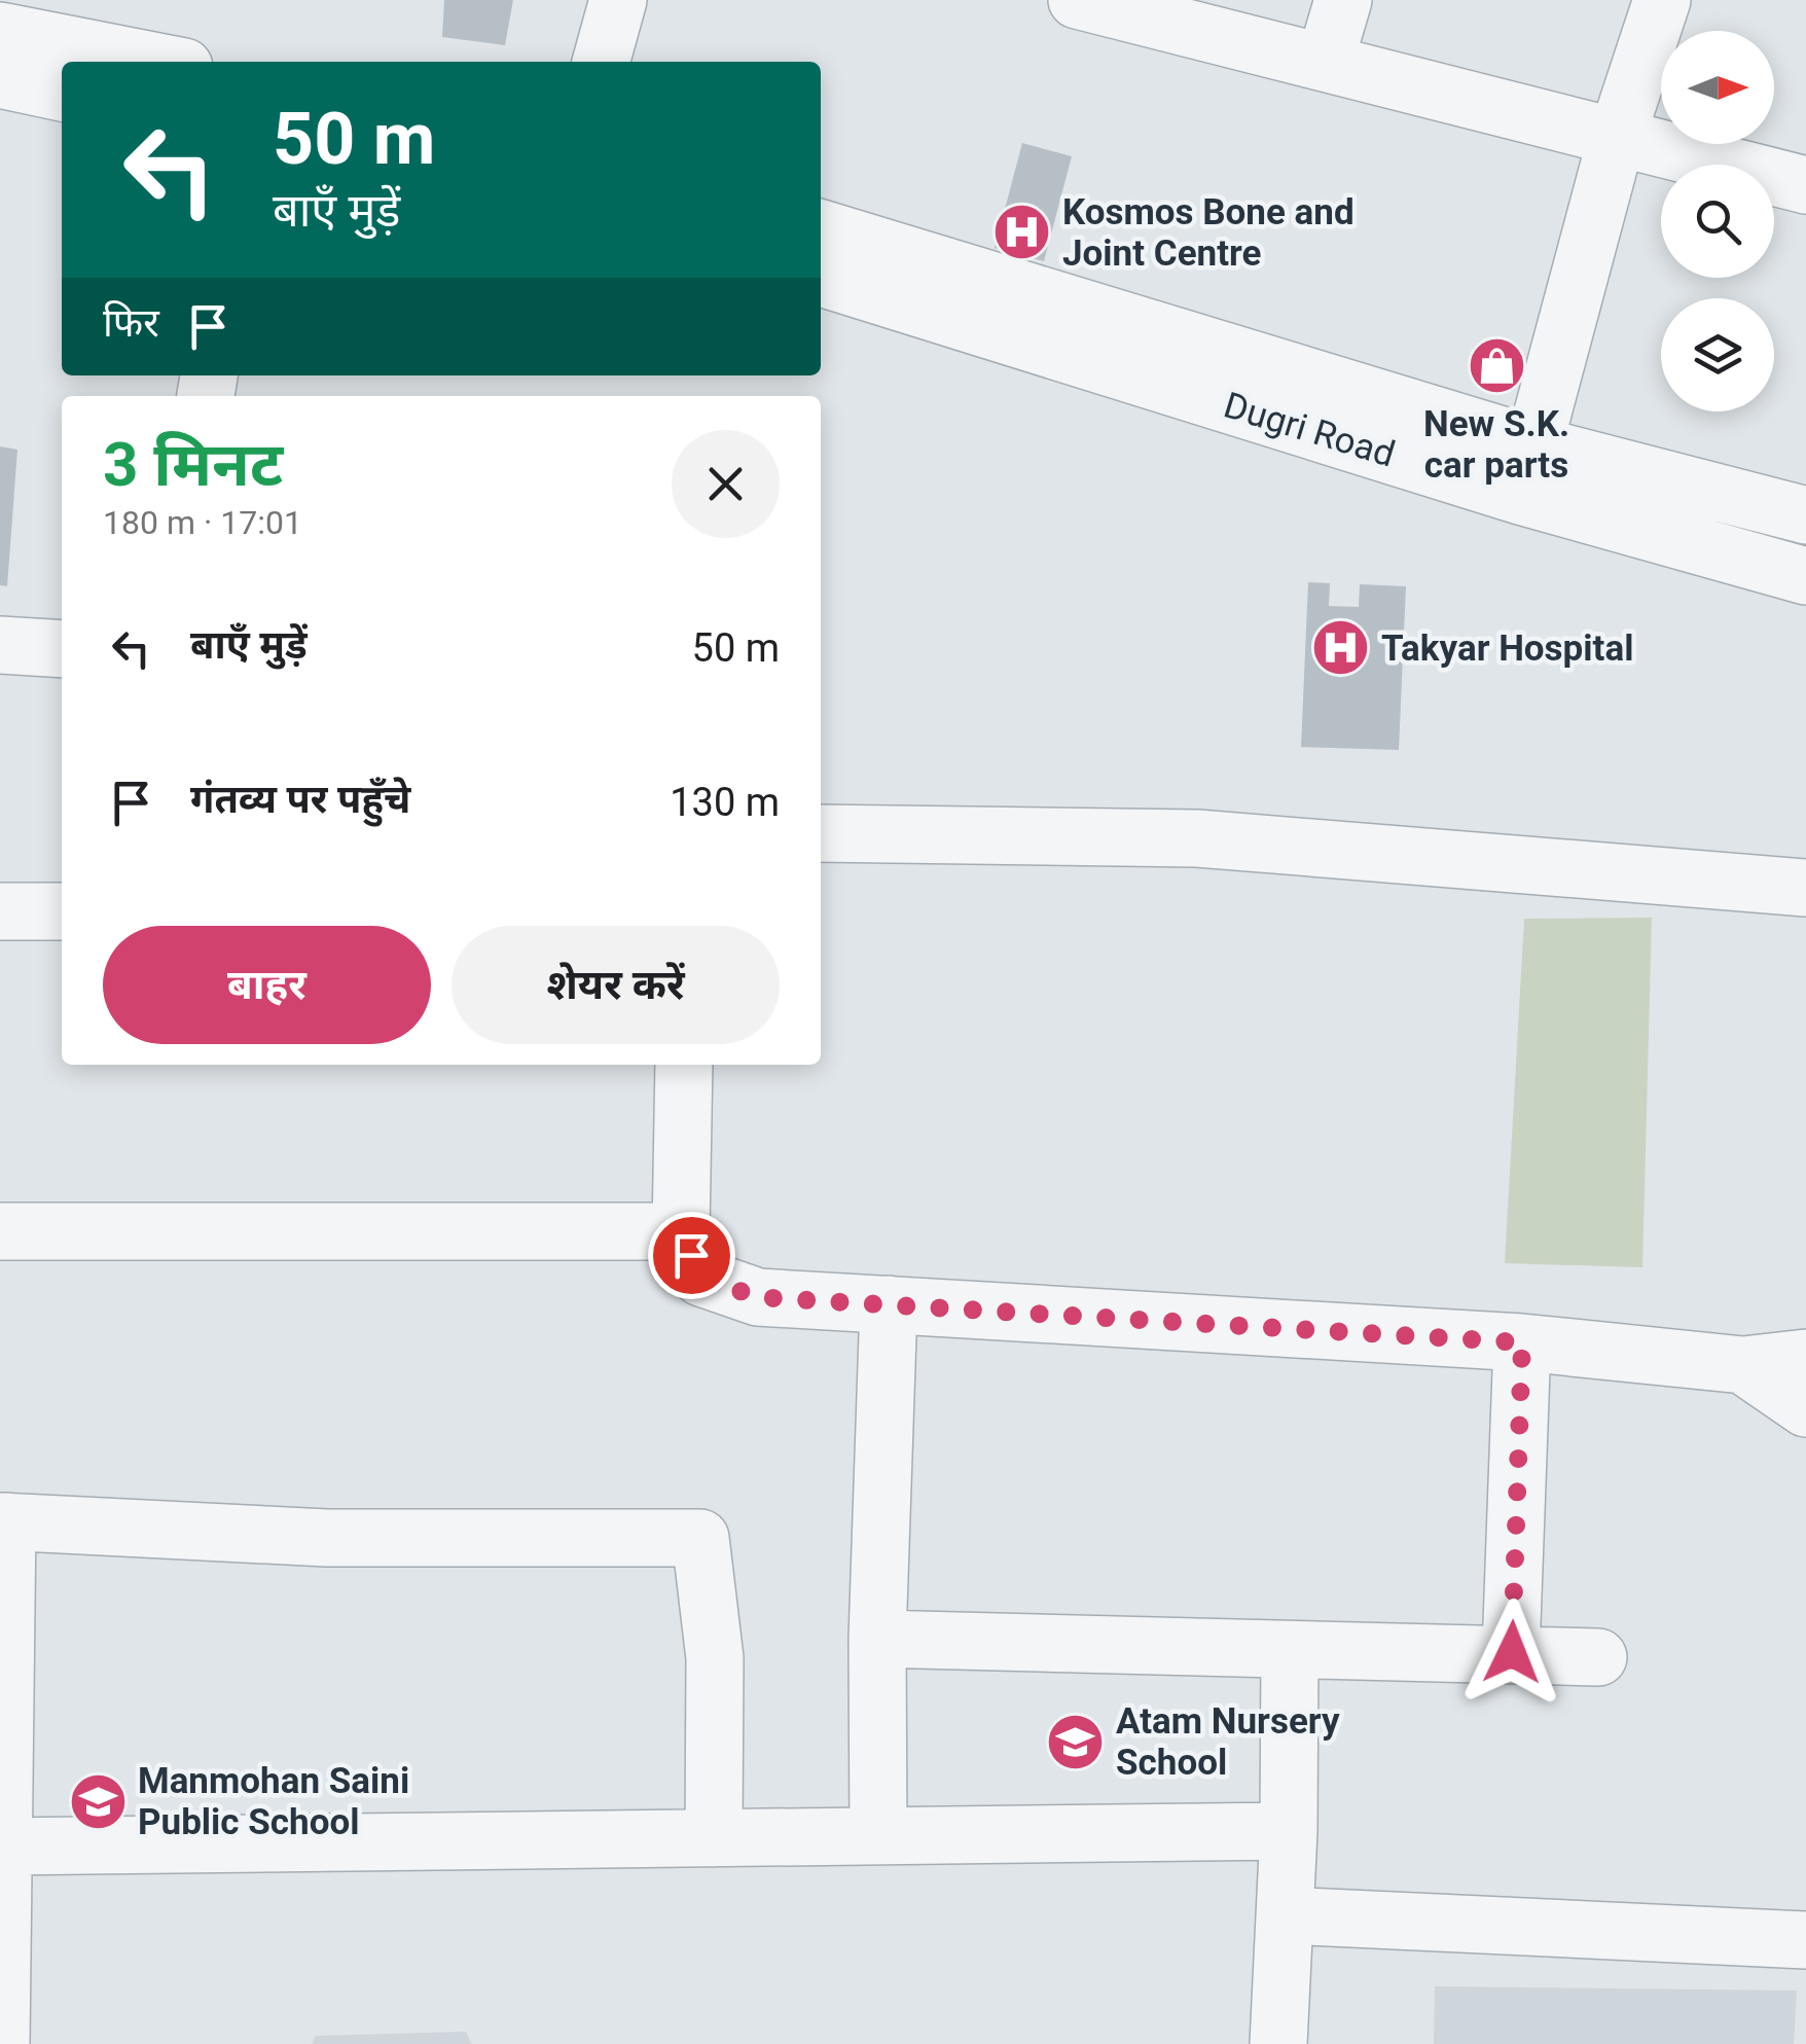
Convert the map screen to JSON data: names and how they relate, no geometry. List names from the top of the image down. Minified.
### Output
{"streets":{"street":["Dugri Road"]},"places":{"hospital":["Kosmos Bone and Joint Centre","Takyar Hospital"],"shop":["New S.K. car parts"],"school or university":["Atam Nursery School","Manmohan Saini Public School"]},"north":"right","page":{"turn":["50 m","बाएँ मुड़ें"],"then":"फिर","heading":["3 मिनट","180 m · 17:01"],"list":[{"name":"बाएँ मुड़ें","value":"50 m"},{"name":"गंतव्य पर पहुँचे","value":"130 m"}],"buttons":["बाहर","शेयर करें"]}}
